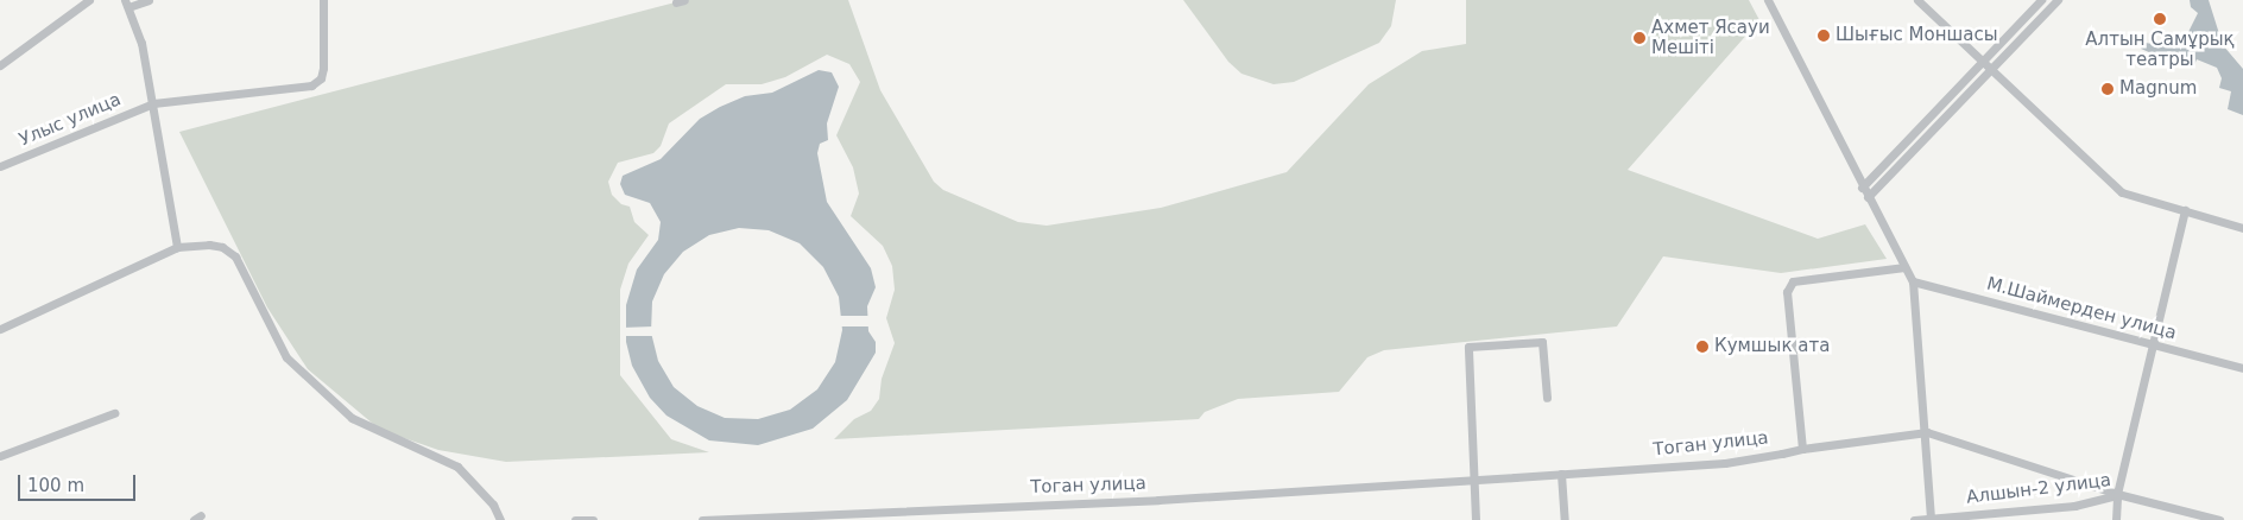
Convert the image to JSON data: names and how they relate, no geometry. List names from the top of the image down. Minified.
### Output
{"streets":{"street":["Улыс улица","М.Шаймерден улица","Тоган улица","Алшын-2 улица"]},"places":["Алтын Самұрық театры","Шығыс Моншасы","Ахмет Ясауи Мешіті","Magnum","Кумшык ата"],"scale_bar":"100 m"}
